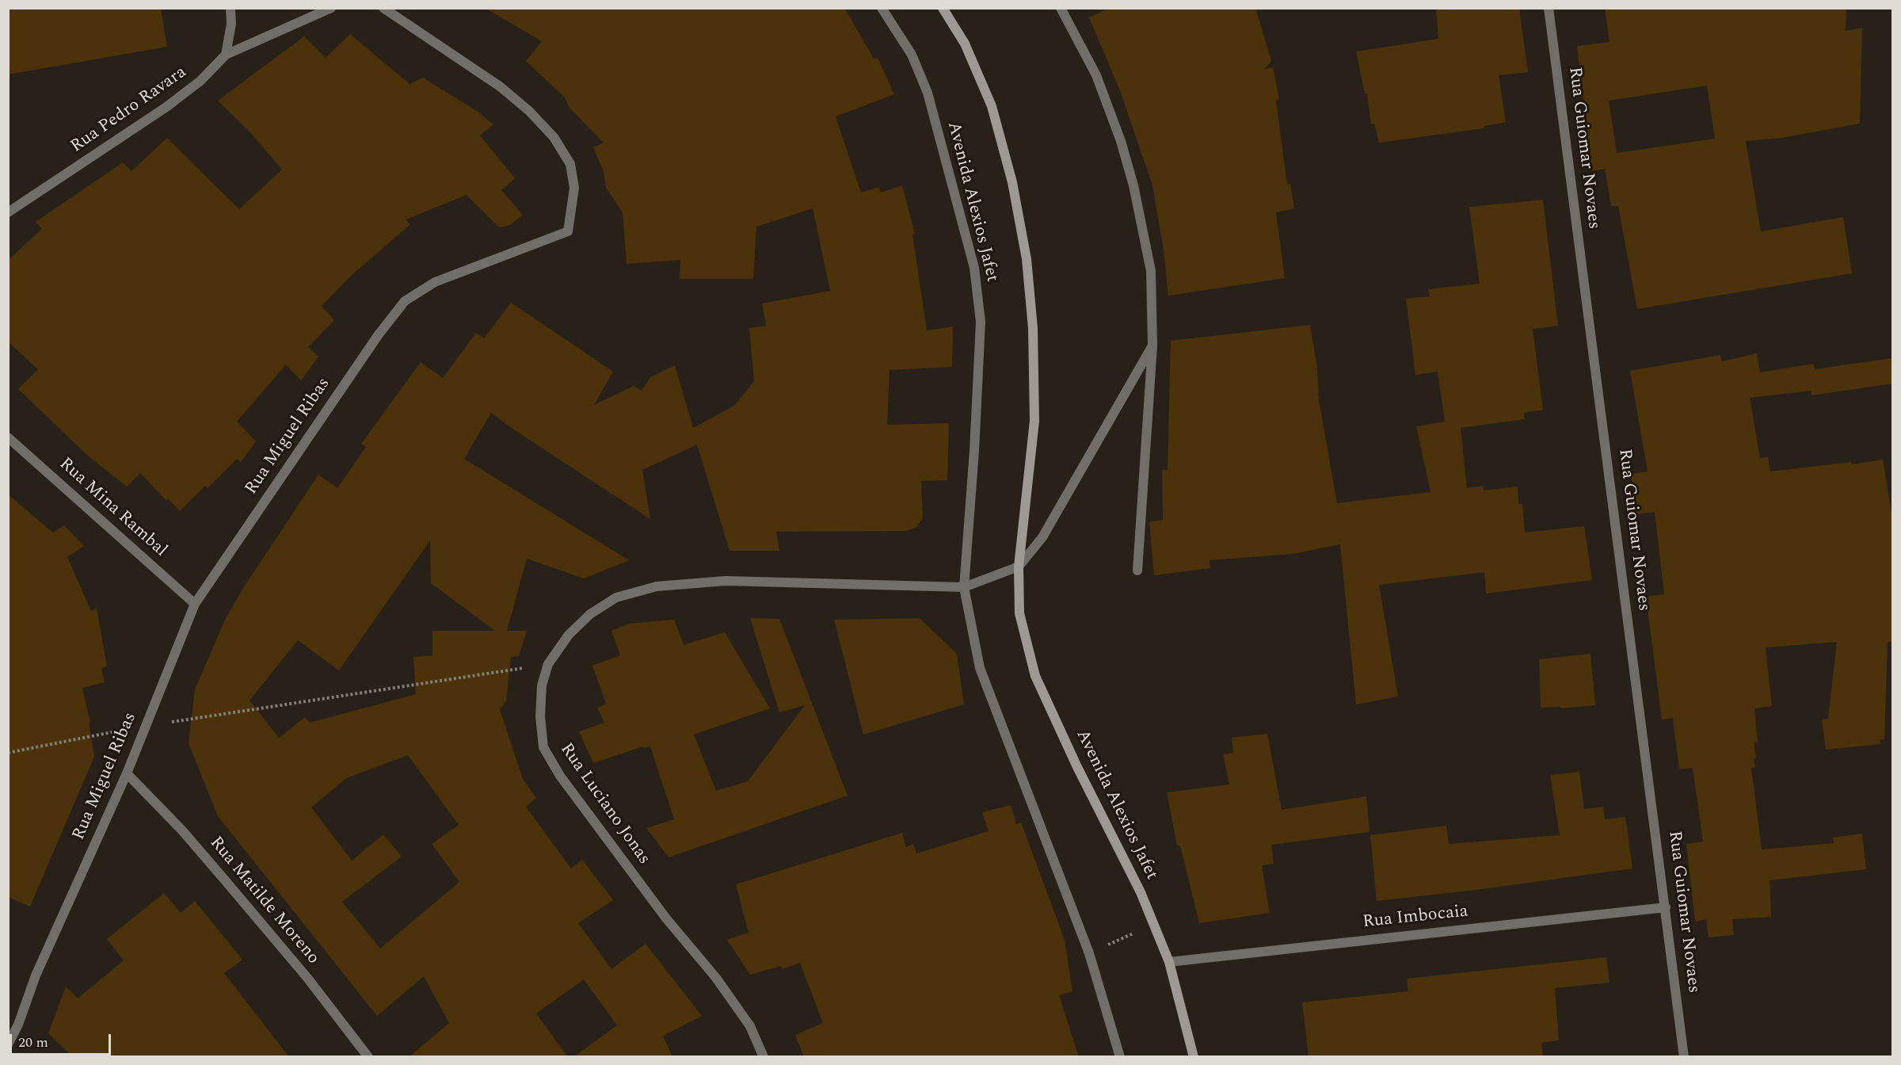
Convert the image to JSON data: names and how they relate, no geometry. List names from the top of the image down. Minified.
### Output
{"streets":{"main road":["Avenida Alexios Jafet"],"street":["Rua Pedro Ravara","Rua Guiomar Novaes","Rua Miguel Ribas","Rua Mina Rambal","Rua Luciano Jonas","Rua Matilde Moreno","Rua Imbocaia"]},"crossings":[["Rua Guiomar Novaes","Rua Imbocaia"],["Avenida Alexios Jafet","Rua Luciano Jonas"],["Avenida Alexios Jafet","Rua Imbocaia"],["Rua Miguel Ribas","Rua Mina Rambal"],["Rua Miguel Ribas","Rua Matilde Moreno"]],"scale_bar":"20 m"}
